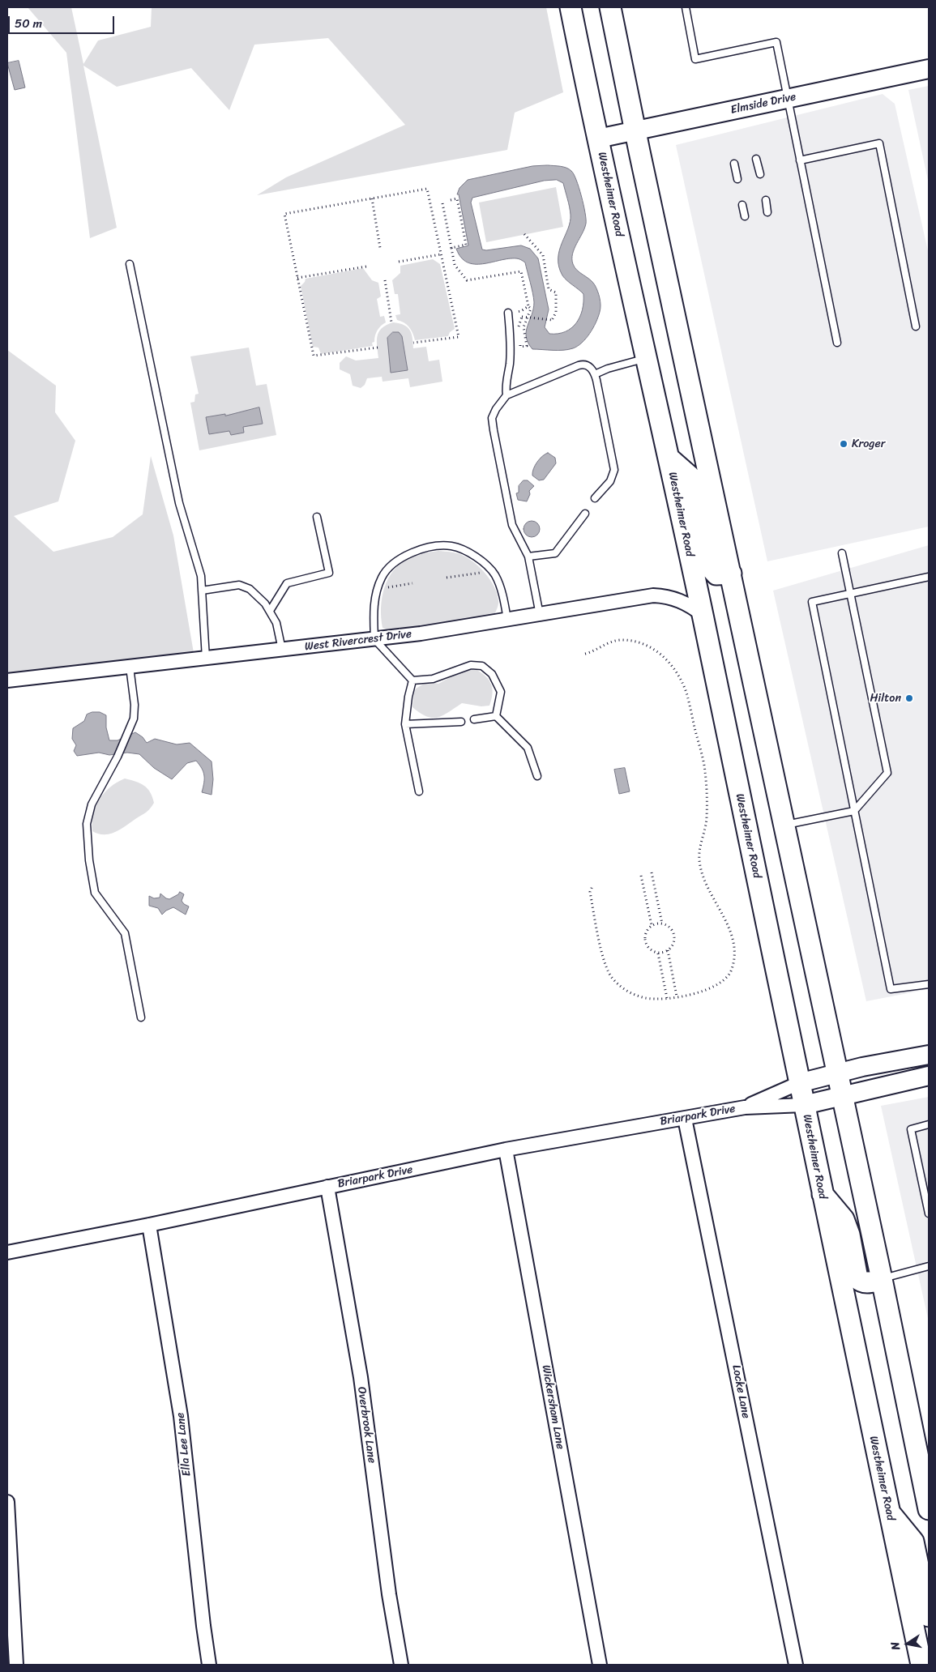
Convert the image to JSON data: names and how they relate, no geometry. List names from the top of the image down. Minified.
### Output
{"streets":{"main road":["Westheimer Road"],"street":["Elmside Drive","West Rivercrest Drive","Briarpark Drive","Locke Lane","Wickersham Lane","Overbrook Lane","Ella Lee Lane"]},"crossings":[["Elmside Drive","Westheimer Road"],["Westheimer Road","West Rivercrest Drive"],["Westheimer Road","Briarpark Drive"],["Briarpark Drive","Locke Lane"],["Briarpark Drive","Wickersham Lane"],["Briarpark Drive","Overbrook Lane"],["Briarpark Drive","Ella Lee Lane"]],"places":["Kroger","Hilton"],"scale_bar":"50 m","north":"left"}
